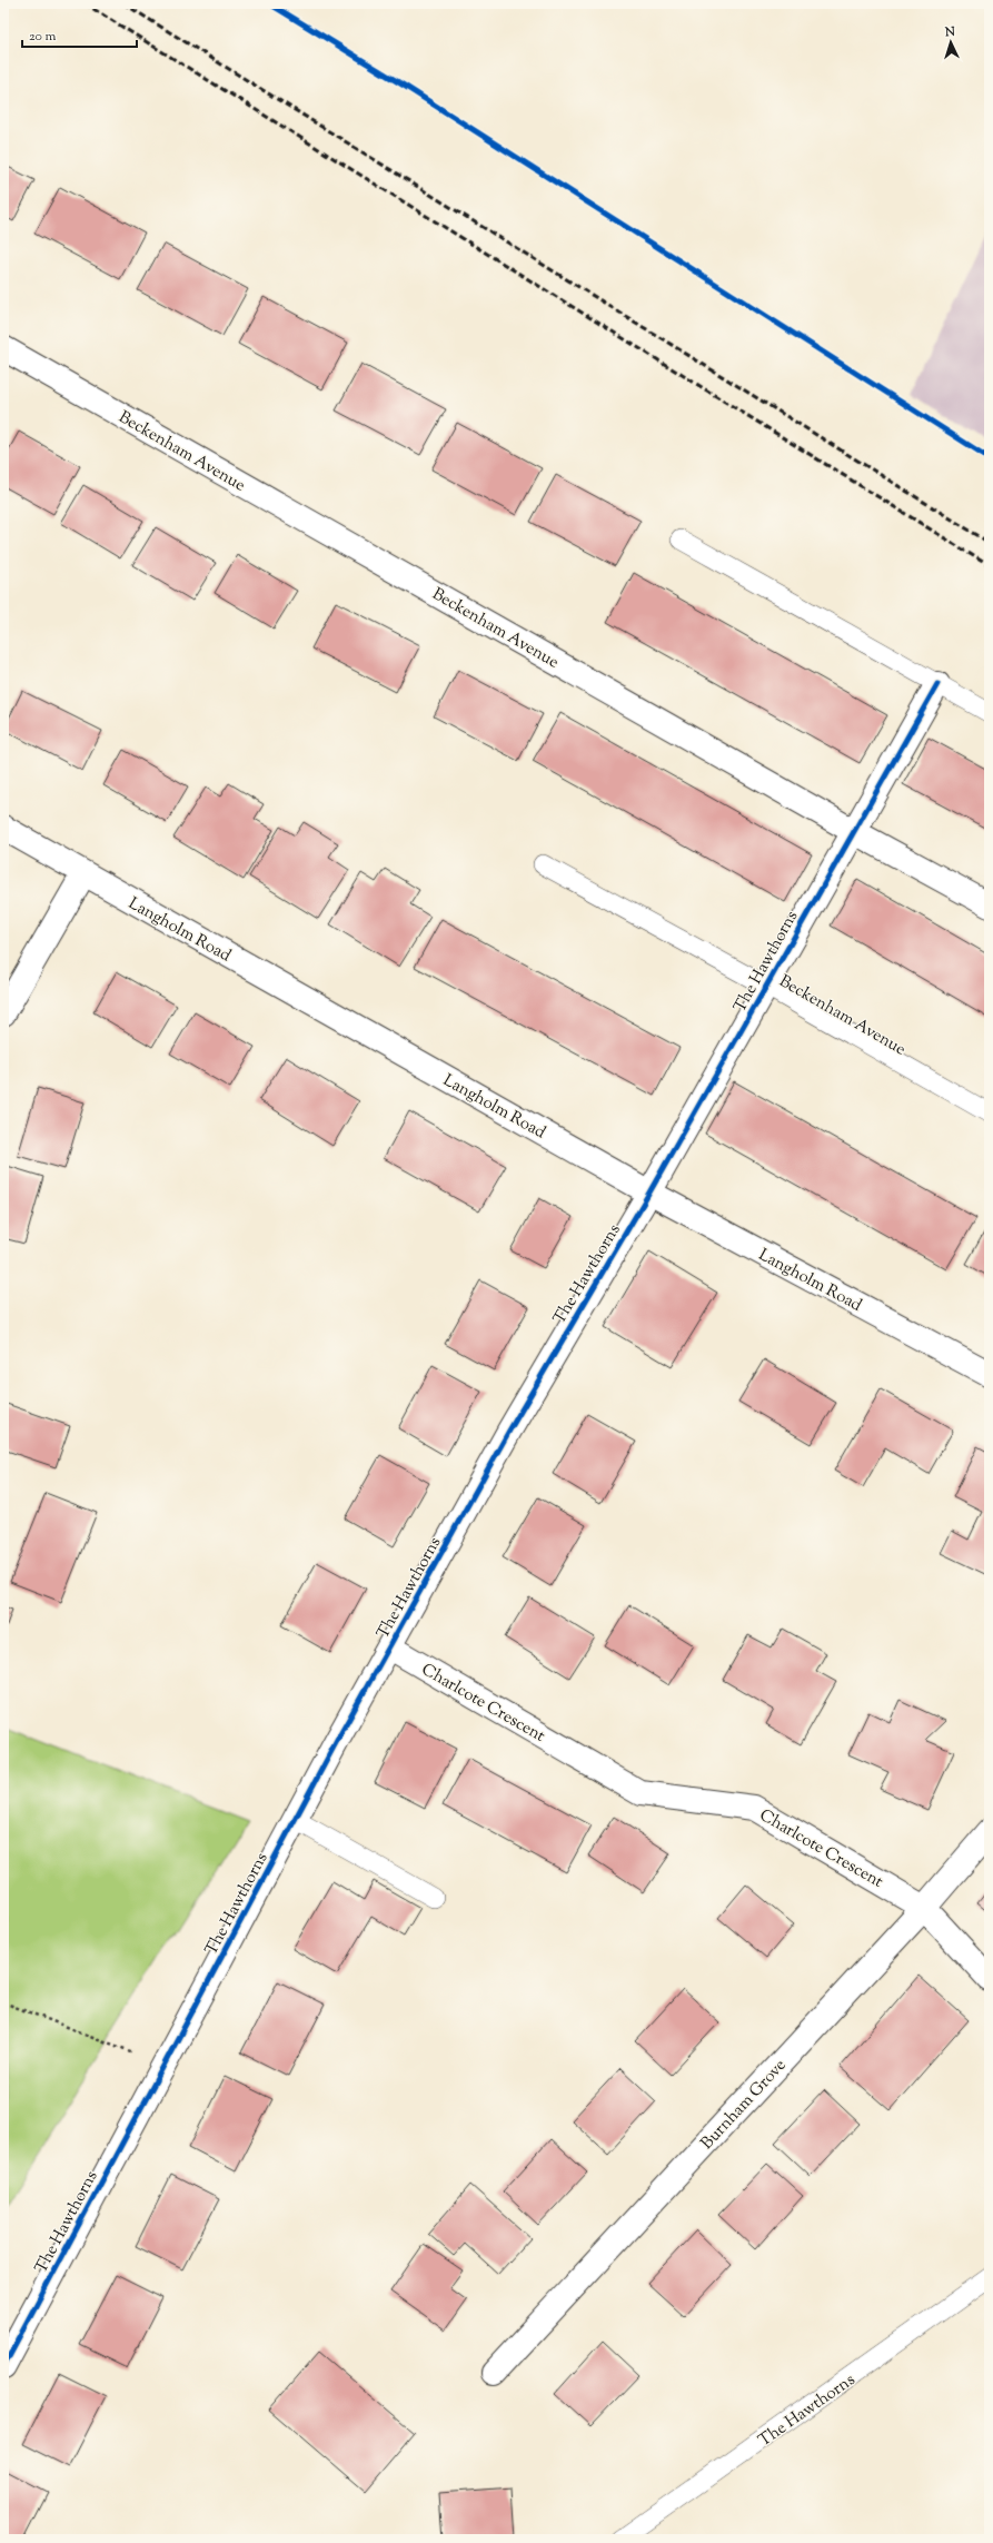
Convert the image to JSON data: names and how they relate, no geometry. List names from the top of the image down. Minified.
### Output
{"streets":{"street":["Beckenham Avenue","Langholm Road","The Hawthorns","Charlcote Crescent","Burnham Grove"]},"crossings":[["Beckenham Avenue","The Hawthorns"],["Langholm Road","The Hawthorns"],["The Hawthorns","Charlcote Crescent"],["Charlcote Crescent","Burnham Grove"]],"scale_bar":"20 m","north":"top"}
